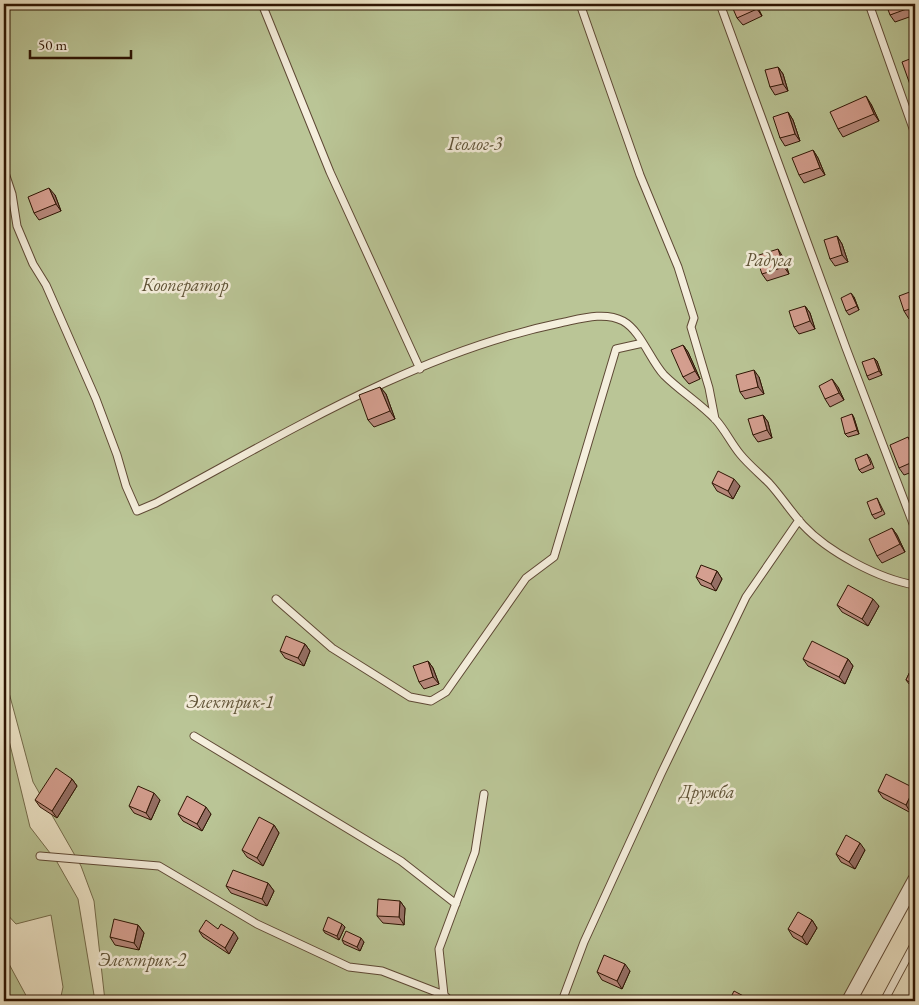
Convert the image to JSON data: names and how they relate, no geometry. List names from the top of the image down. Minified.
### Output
{"parks":["Геолог-3","Радуга","Кооператор","Электрик-1","Дружба","Электрик-2"],"scale_bar":"50 m"}
